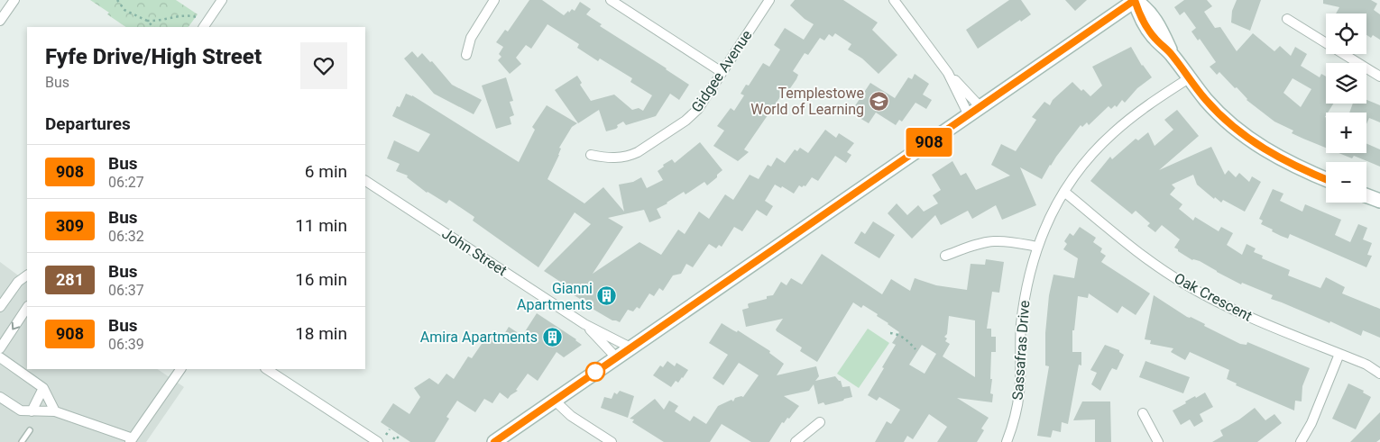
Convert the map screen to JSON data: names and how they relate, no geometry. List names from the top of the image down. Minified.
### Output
{"streets":{"street":["Gidgee Avenue","John Street","Oak Crescent","Sassafras Drive"]},"crossings":[["Oak Crescent","Sassafras Drive"]],"places":{"school or university":["Templestowe World of Learning"],"building":["Gianni Apartments","Amira Apartments"]},"lines":["bus line 908"],"page":{"on_map":"908","map_buttons":["+","−"],"heading":[["Fyfe Drive/High Street","Bus"],"Departures"],"list":[{"mark":"908","name":"Bus","note":"06:27","value":"6 min"},{"mark":"309","name":"Bus","note":"06:32","value":"11 min"},{"mark":"281","name":"Bus","note":"06:37","value":"16 min"},{"mark":"908","name":"Bus","note":"06:39","value":"18 min"}]}}
